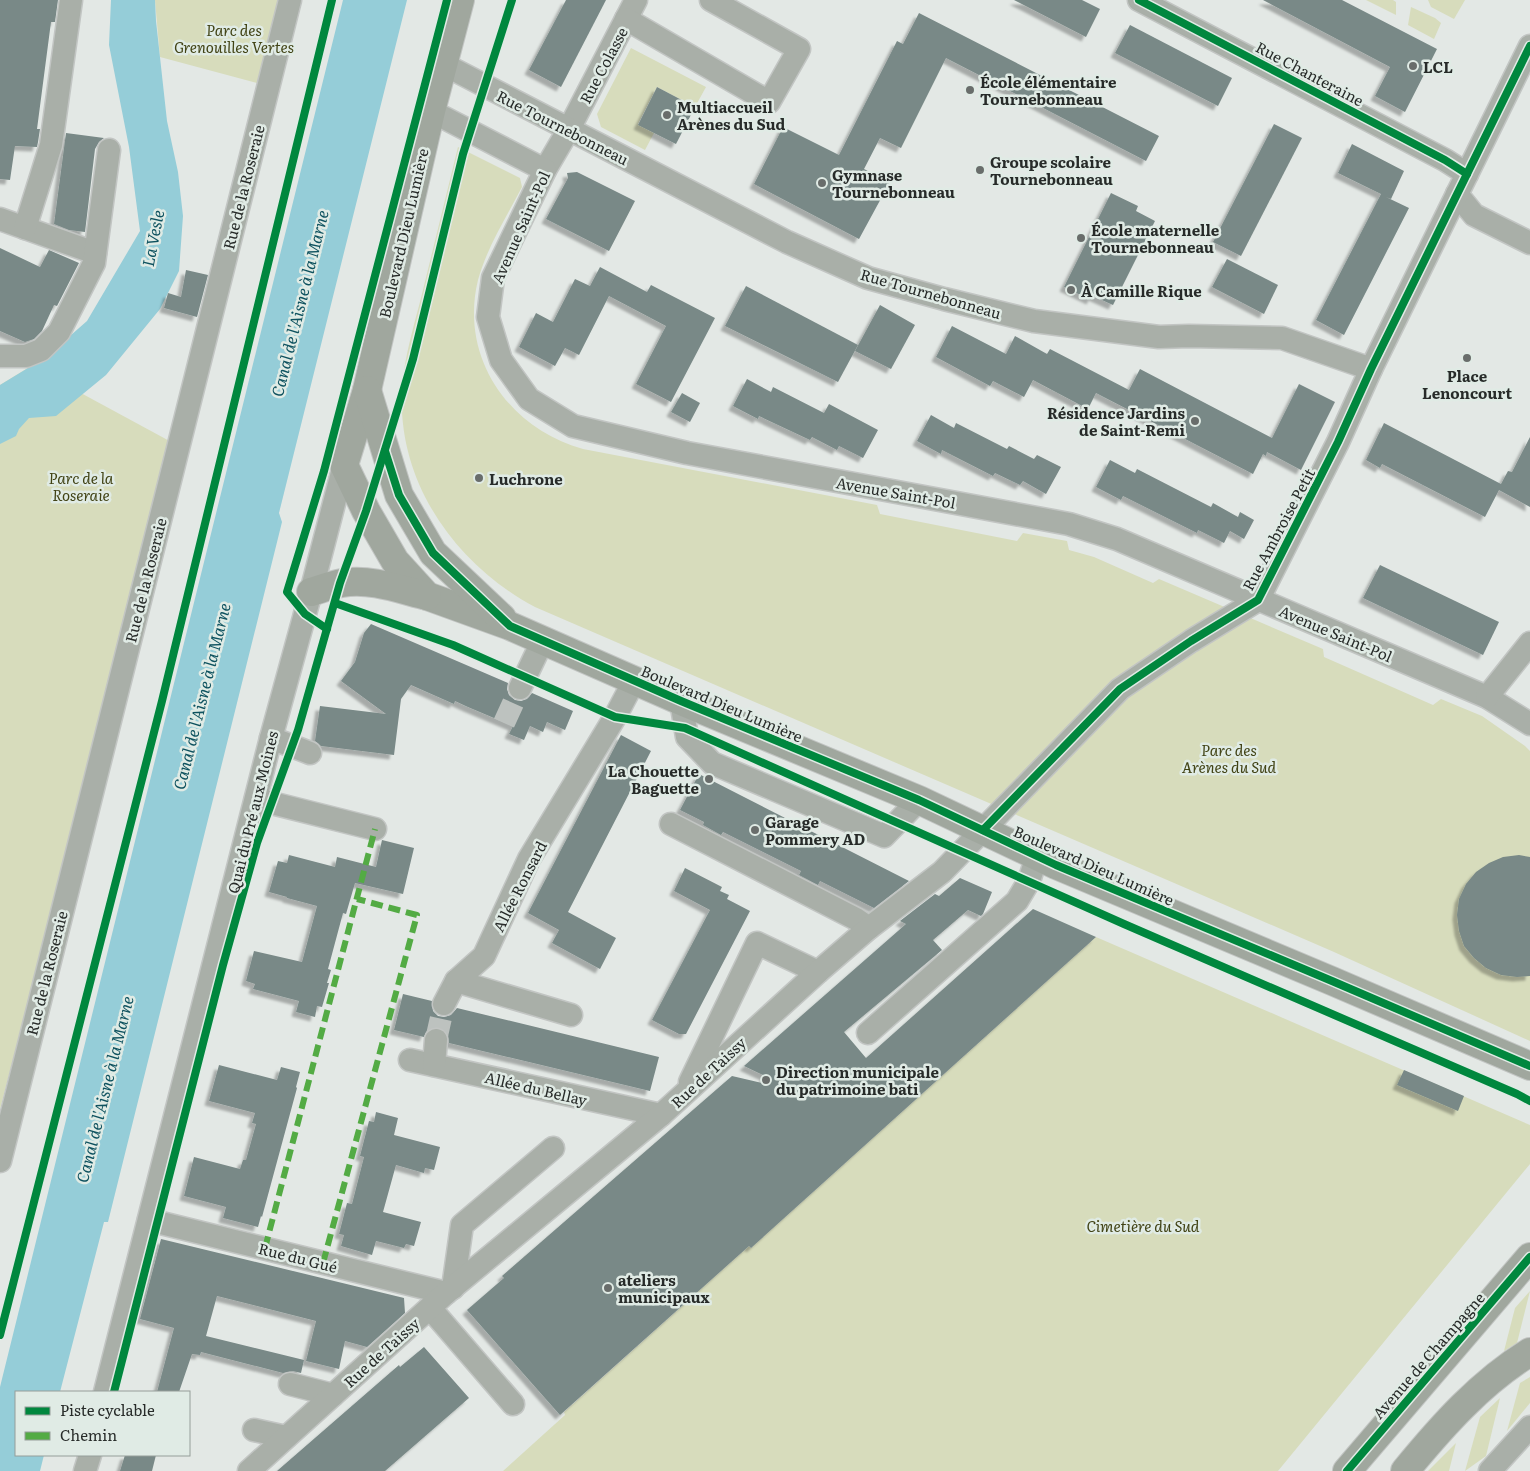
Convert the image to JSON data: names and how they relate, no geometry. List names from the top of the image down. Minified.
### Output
{"streets":{"main road":["Boulevard Dieu Lumière","Avenue de Champagne"],"street":["Rue Colasse","Rue Chanteraine","Rue Tournebonneau","Rue de la Roseraie","Avenue Saint-Pol","Rue Ambroise Petit","Quai du Pré aux Moines","Allée Ronsard","Rue de Taissy","Allée du Bellay","Rue du Gué"]},"crossings":[["Rue Colasse","Rue Tournebonneau"],["Rue Colasse","Avenue Saint-Pol"],["Rue Chanteraine","Rue Ambroise Petit"],["Rue Tournebonneau","Avenue Saint-Pol"],["Rue Tournebonneau","Boulevard Dieu Lumière"],["Rue Tournebonneau","Rue Ambroise Petit"],["Avenue Saint-Pol","Rue Ambroise Petit"],["Boulevard Dieu Lumière","Rue Ambroise Petit"],["Boulevard Dieu Lumière","Quai du Pré aux Moines"],["Boulevard Dieu Lumière","Allée Ronsard"],["Boulevard Dieu Lumière","Rue de Taissy"],["Rue Ambroise Petit","Rue de Taissy"],["Quai du Pré aux Moines","Rue du Gué"],["Rue de Taissy","Allée du Bellay"],["Rue de Taissy","Rue du Gué"]],"water":["La Vesle","Canal de l'Aisne à la Marne"],"parks":["Parc des Grenouilles Vertes","Parc de la Roseraie","Parc des Arènes du Sud","Cimetière du Sud"],"places":["LCL","École élémentaire Tournebonneau","Multiaccueil Arènes du Sud","Groupe scolaire Tournebonneau","Gymnase Tournebonneau","École maternelle Tournebonneau","À Camille Rique","Place Lenoncourt","Résidence Jardins de Saint-Remi","Luchrone","La Chouette Baguette","Garage Pommery AD","Direction municipale du patrimoine bati","ateliers municipaux"],"legend":["Piste cyclable","Chemin"]}
